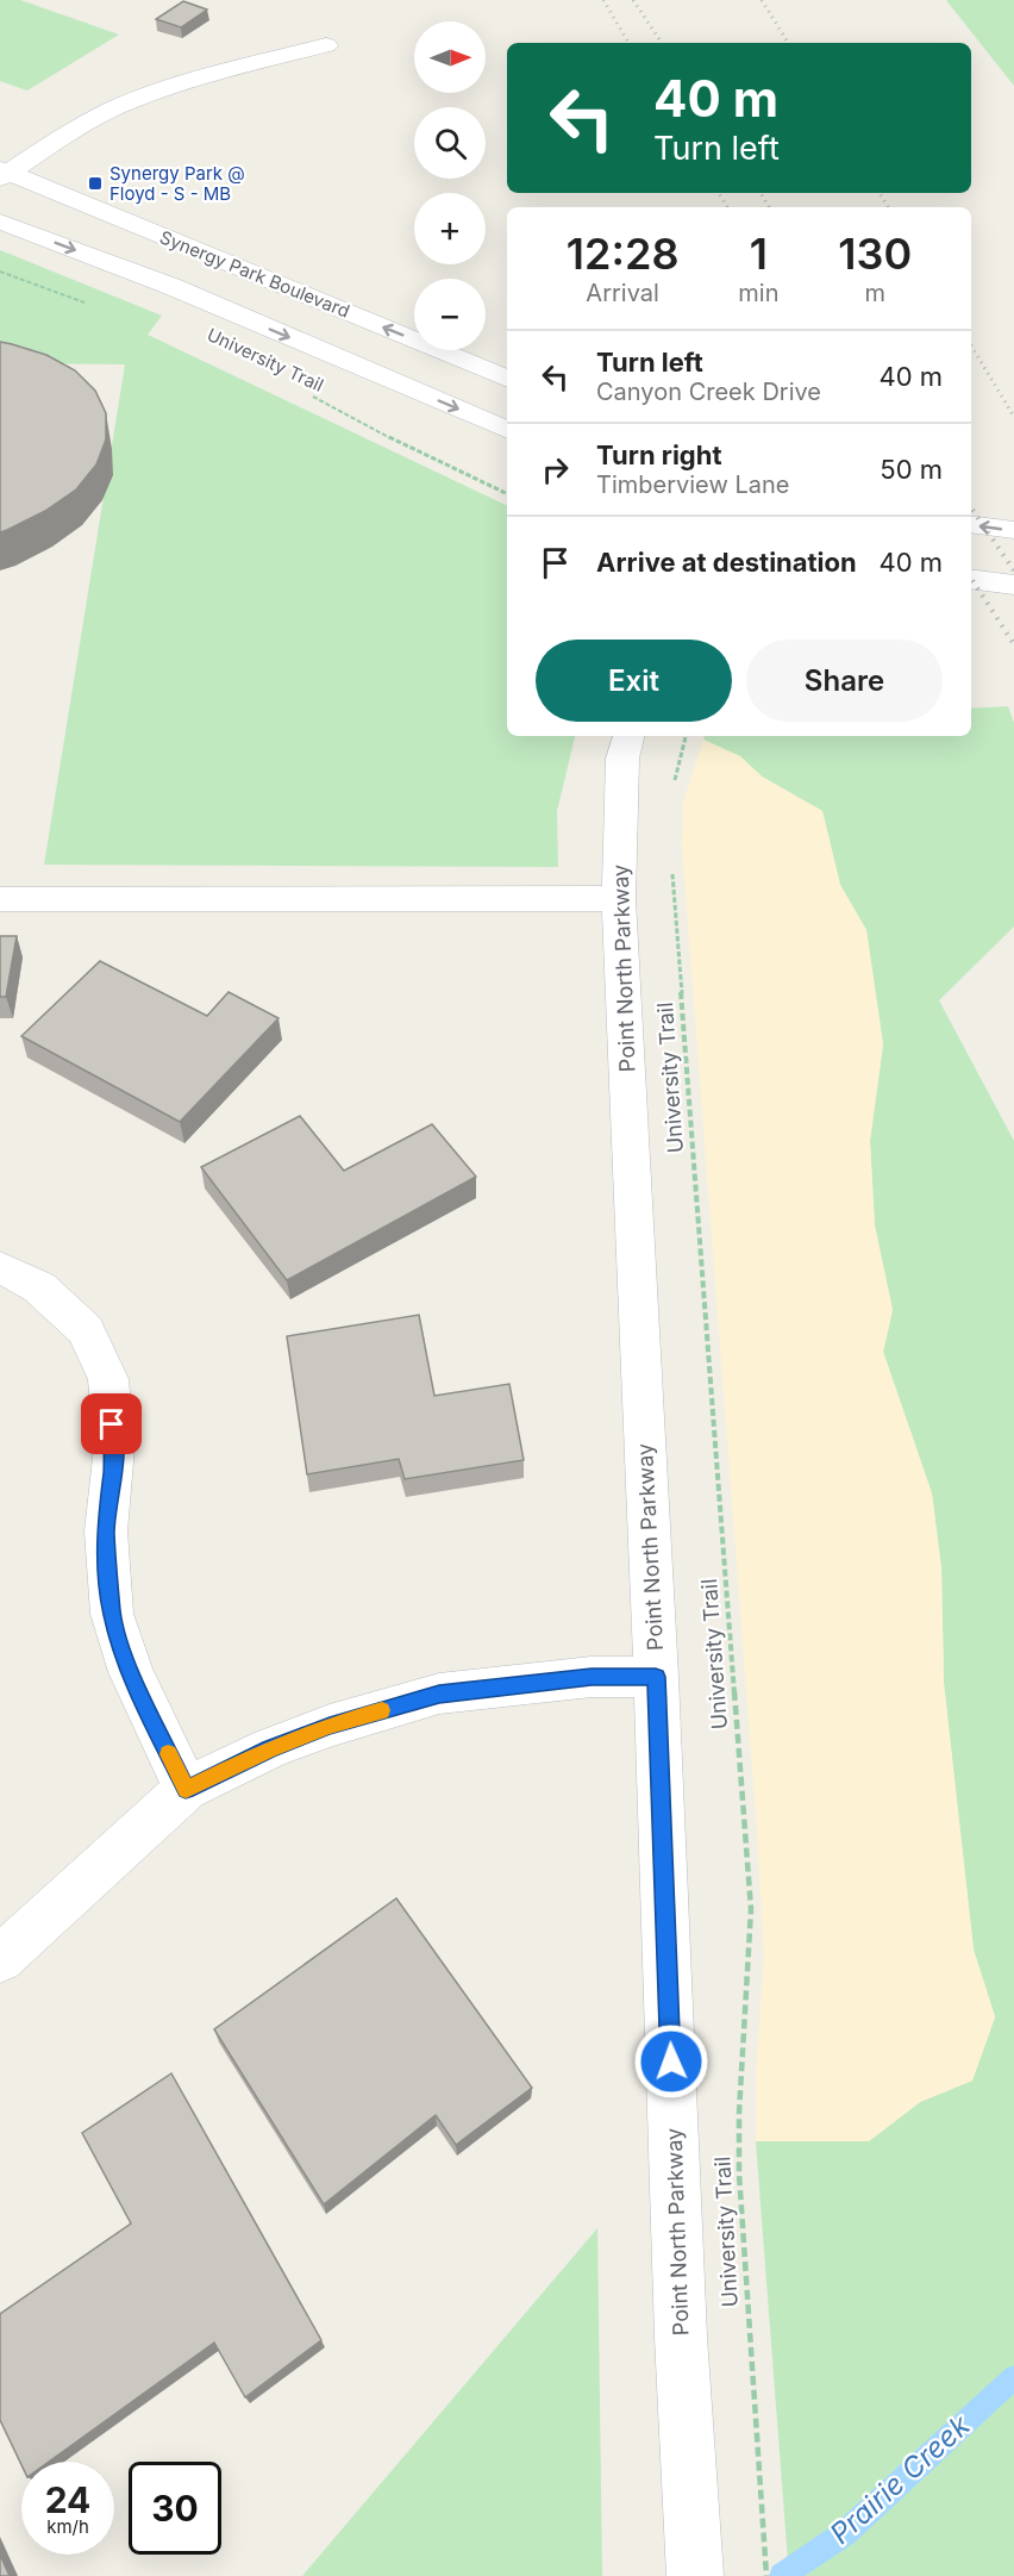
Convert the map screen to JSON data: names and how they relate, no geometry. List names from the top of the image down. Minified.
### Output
{"streets":{"street":["Synergy Park Boulevard","Point North Parkway"],"path":["University Trail"]},"water":["Prairie Creek"],"places":{"transit":["Synergy Park @ Floyd - S - MB"]},"north":"right","page":{"map_buttons":["+","−"],"turn":["40 m","Turn left"],"eta":["12:28","Arrival","1","min","130","m"],"list":[{"name":"Turn left","note":"Canyon Creek Drive","value":"40 m"},{"name":"Turn right","note":"Timberview Lane","value":"50 m"},{"name":"Arrive at destination","value":"40 m"}],"buttons":["Exit","Share"],"speed":"24 km/h","limit":"30"}}
